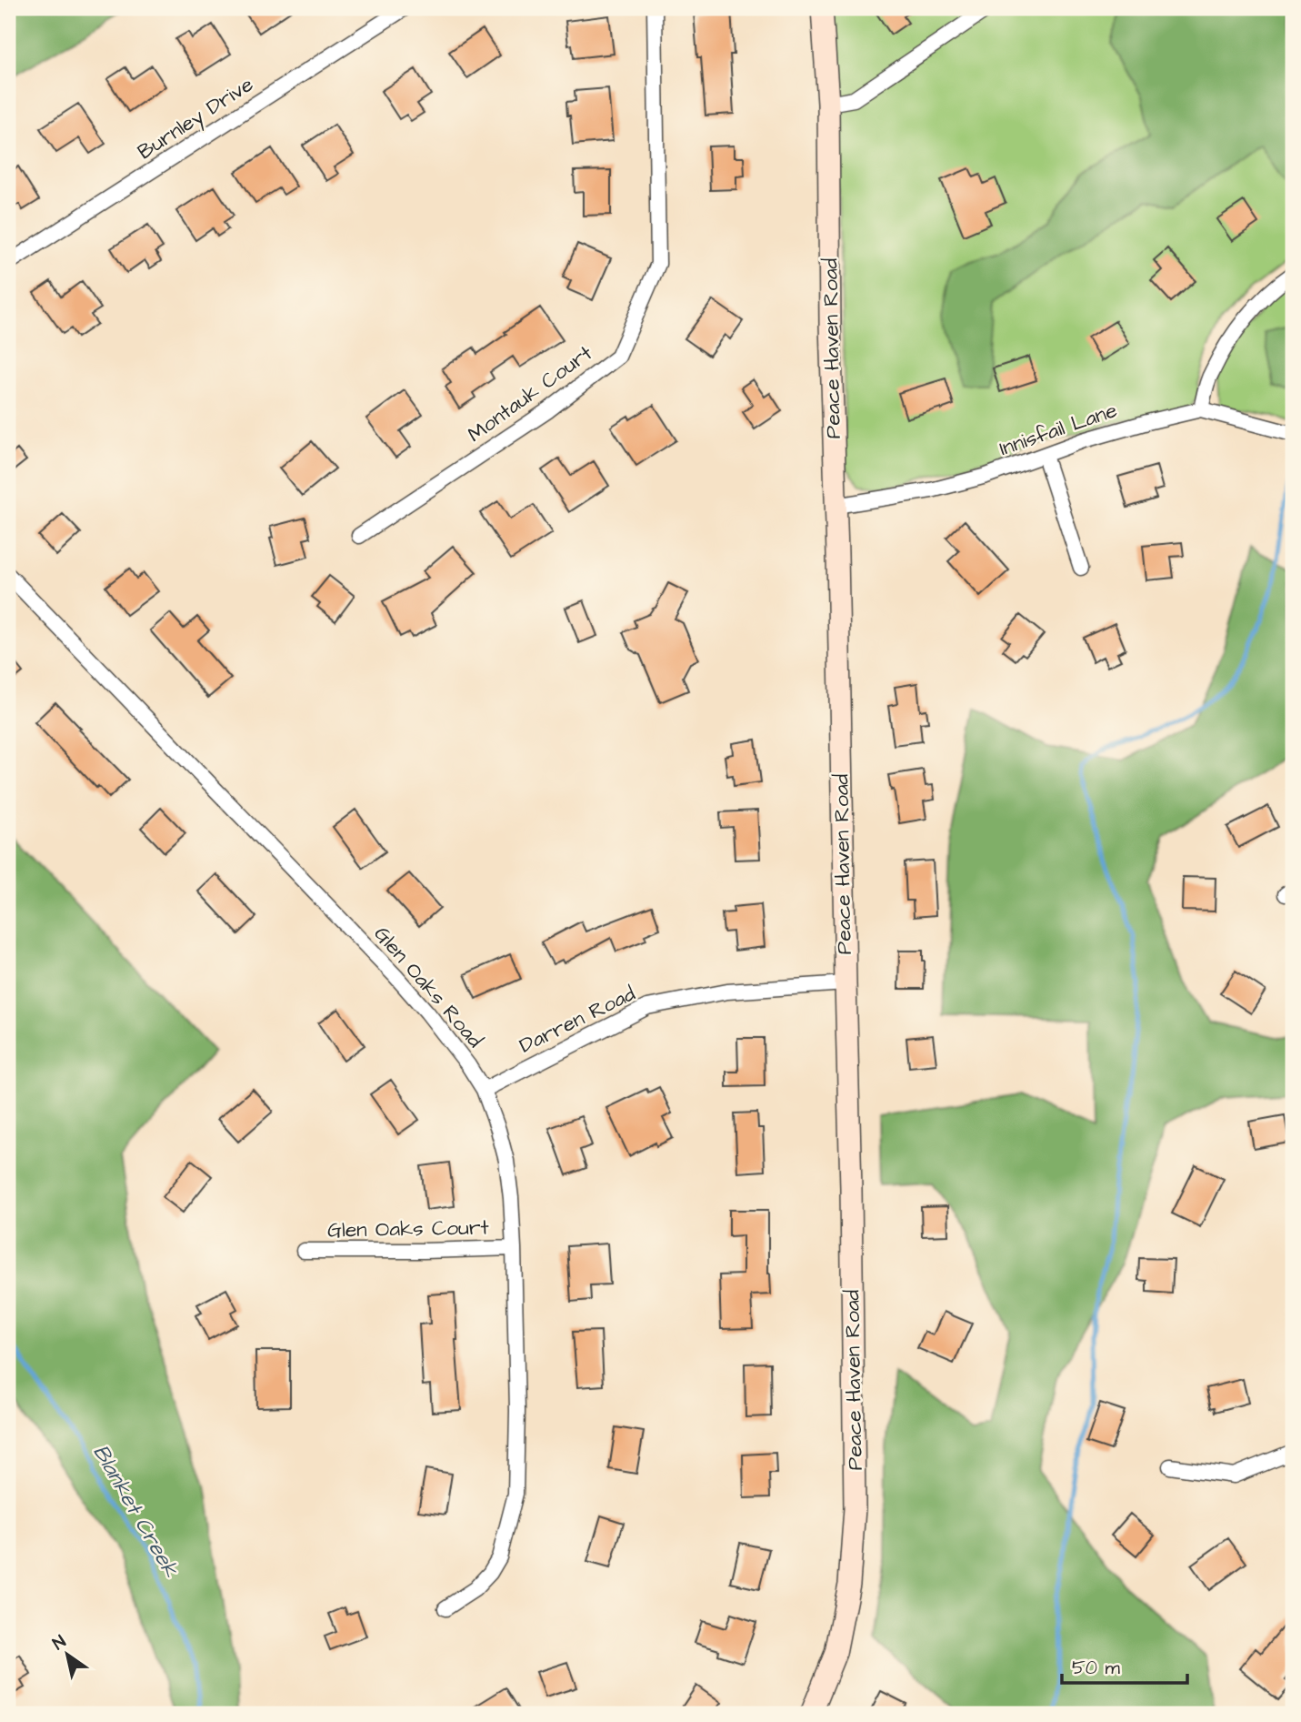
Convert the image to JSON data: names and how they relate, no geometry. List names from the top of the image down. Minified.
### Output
{"streets":{"main road":["Peace Haven Road"],"street":["Burnley Drive","Montauk Court","Innisfail Lane","Glen Oaks Road","Darren Road","Glen Oaks Court"]},"crossings":[["Peace Haven Road","Innisfail Lane"],["Peace Haven Road","Darren Road"],["Glen Oaks Road","Darren Road"],["Glen Oaks Road","Glen Oaks Court"]],"water":["Blanket Creek"],"scale_bar":"50 m","north":"top left"}
